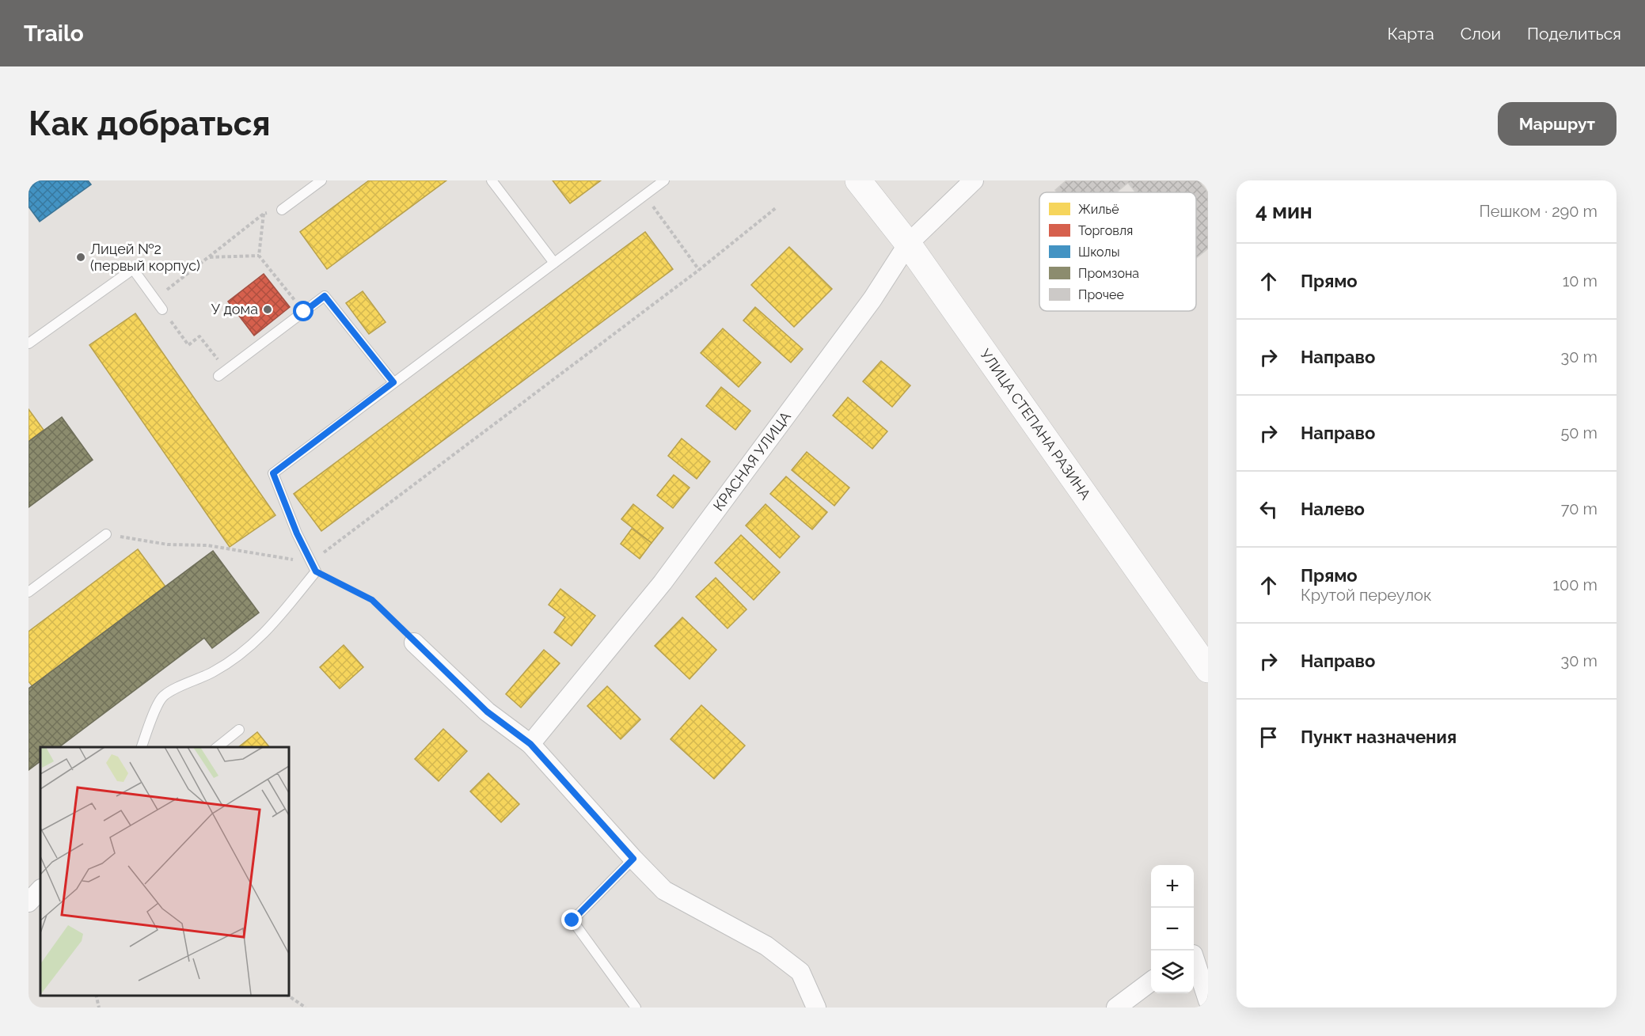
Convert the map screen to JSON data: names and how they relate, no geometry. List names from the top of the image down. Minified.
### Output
{"streets":{"main road":["УЛИЦА СТЕПАНА РАЗИНА"],"street":["КРАСНАЯ УЛИЦА"]},"crossings":[["УЛИЦА СТЕПАНА РАЗИНА","КРАСНАЯ УЛИЦА"]],"places":["Лицей №2 (первый корпус)","У дома"],"legend":["Жильё","Торговля","Школы","Промзона","Прочее"],"page":{"header":"Trailo","nav":["Карта","Слои","Поделиться"],"buttons":"Маршрут","title":"Как добраться","heading":["4 мин","Пешком · 290 m"],"list":[["Прямо","10 m"],["Направо","30 m"],["Направо","50 m"],["Налево","70 m"],["Прямо","Крутой переулок","100 m"],["Направо","30 m"],"Пункт назначения"],"map_buttons":["+","−"]}}
